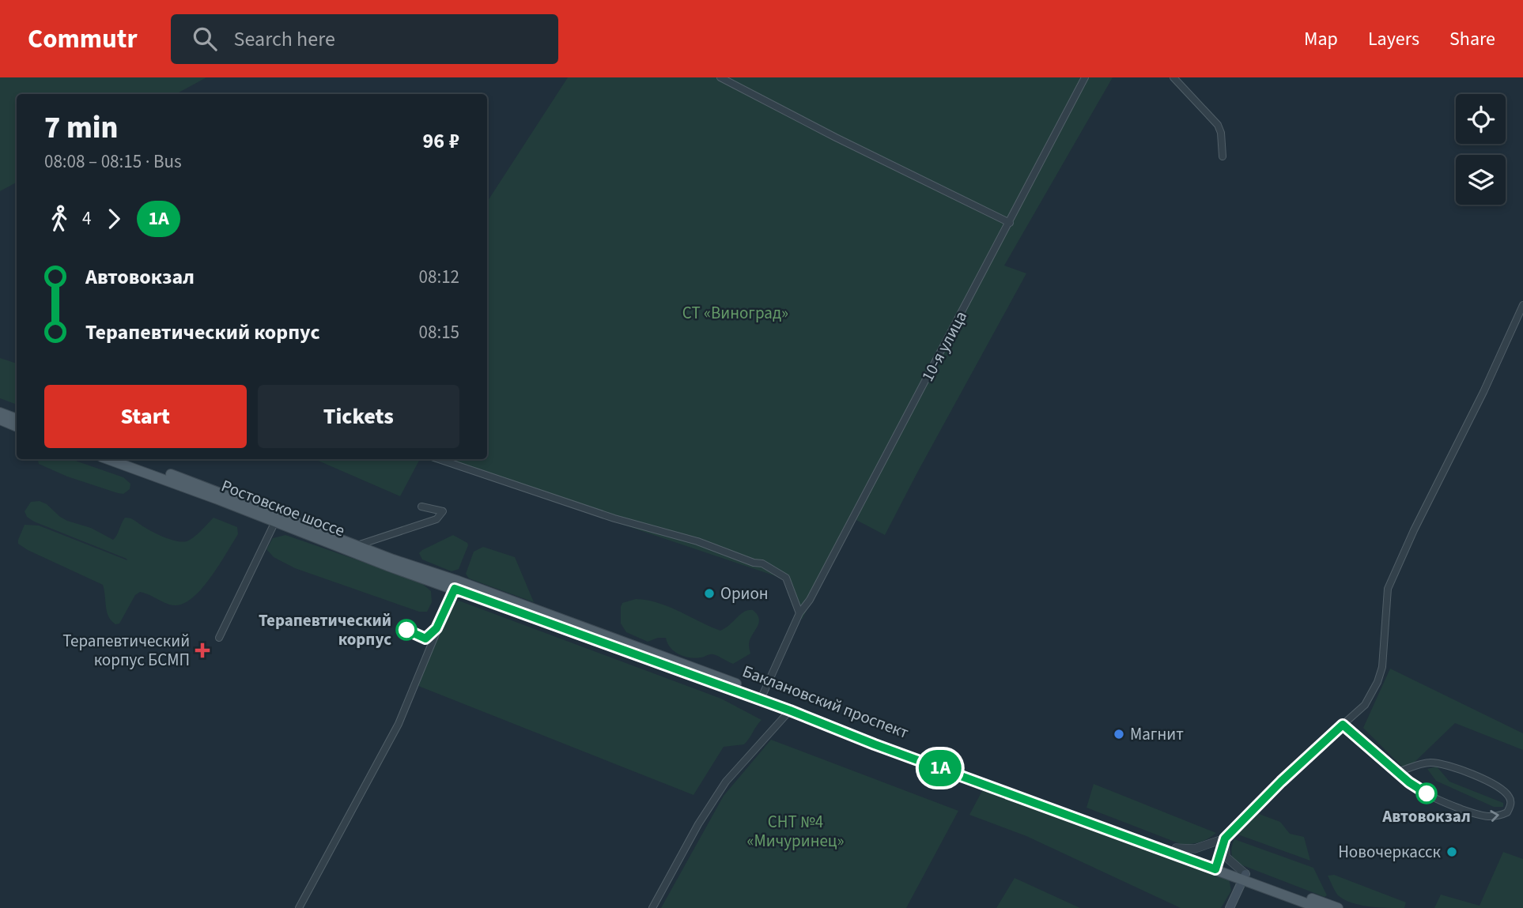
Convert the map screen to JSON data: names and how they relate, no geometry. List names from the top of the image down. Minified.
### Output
{"streets":{"main road":["Ростовское шоссе","Баклановский проспект"],"street":["10-я улица"]},"crossings":[["10-я улица","Баклановский проспект"],["Ростовское шоссе","Баклановский проспект"]],"parks":["СТ «Виноград»","СНТ №4 «Мичуринец»"],"places":{"other":["Орион","Терапевтический корпус","Магнит","Автовокзал","Новочеркасск"],"health":["Терапевтический корпус БСМП"]},"lines":["bus line 1А"],"page":{"header":"Commutr","search":"Search here","nav":["Map","Layers","Share"],"on_map":"1А","heading":["7 min","08:08 – 08:15 · Bus","96 ₽"],"legs":["4","1А"],"list":[{"name":"Автовокзал","value":"08:12"},{"name":"Терапевтический корпус","value":"08:15"}],"buttons":["Start","Tickets"]}}
